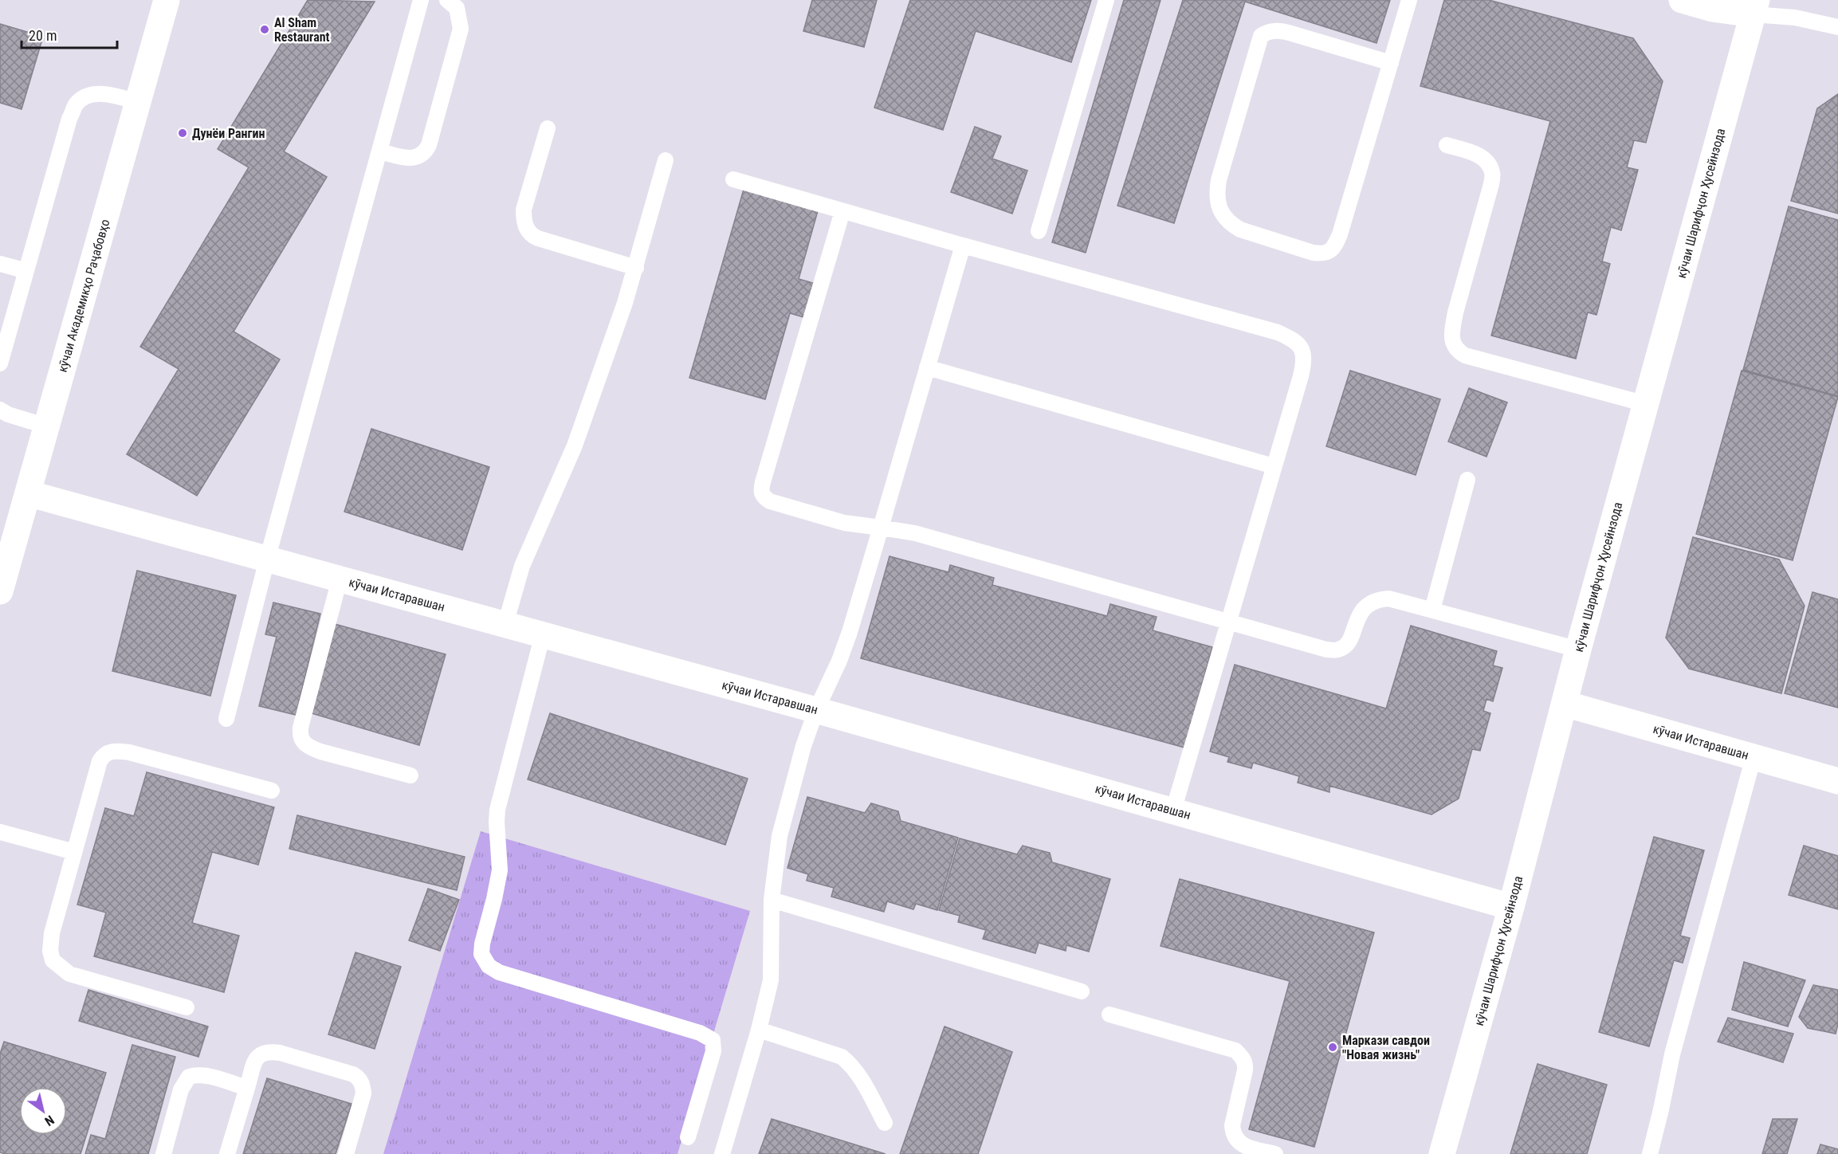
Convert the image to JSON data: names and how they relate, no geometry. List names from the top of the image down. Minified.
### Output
{"streets":{"street":["кӯчаи Шарифҷон Ҳусейнзода","кӯчаи Академикҳо Раҷабовҳо","кӯчаи Истаравшан"]},"crossings":[["кӯчаи Шарифҷон Ҳусейнзода","кӯчаи Истаравшан"],["кӯчаи Академикҳо Раҷабовҳо","кӯчаи Истаравшан"]],"places":["Al Sham Restaurant","Дунёи Рангин","Маркази савдои \"Новая жизнь\""],"scale_bar":"20 m","north":"bottom right"}
